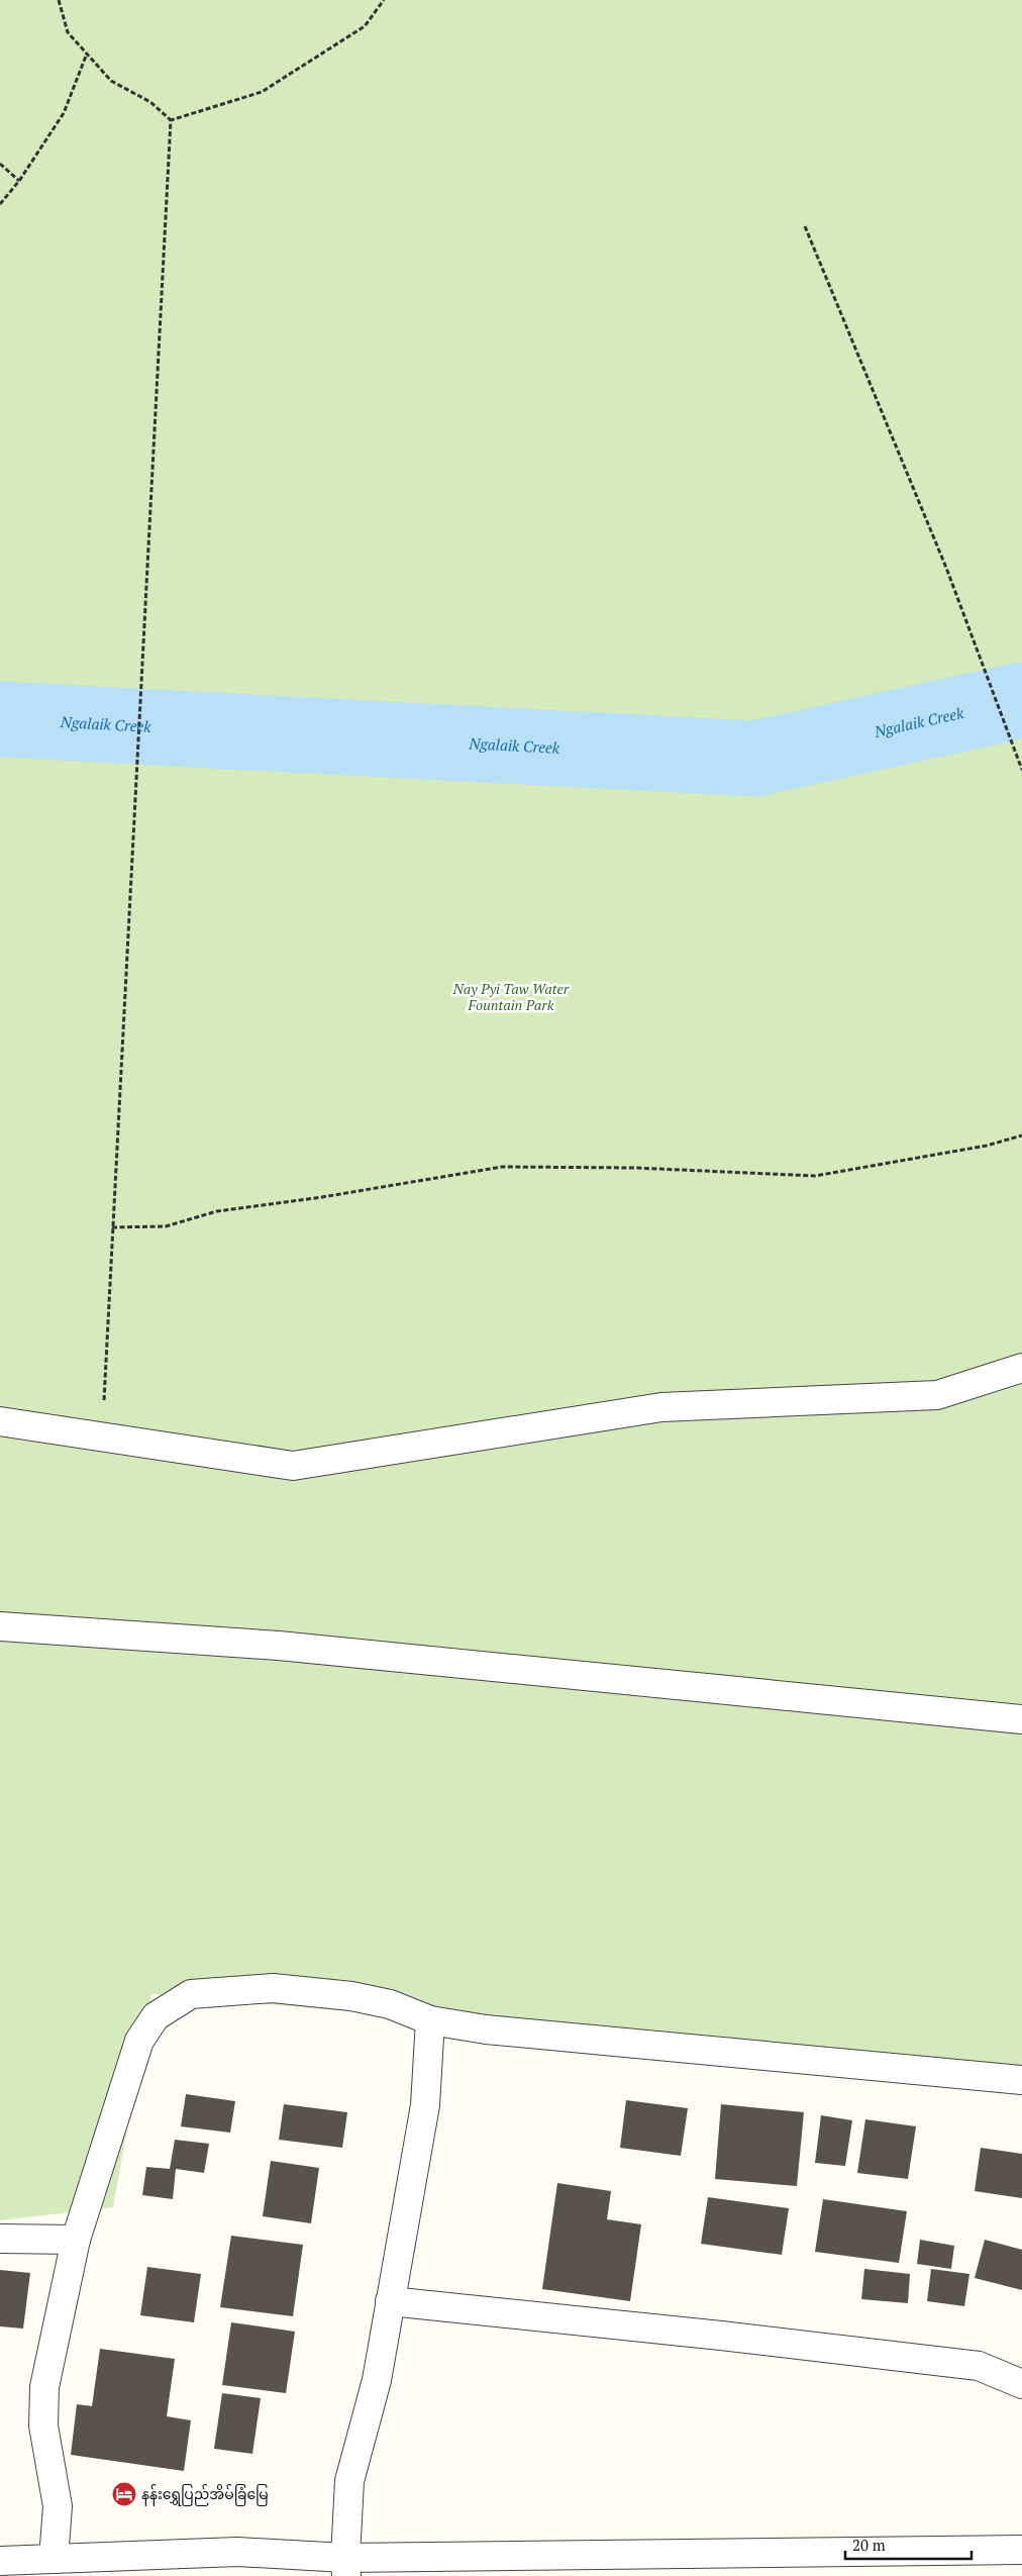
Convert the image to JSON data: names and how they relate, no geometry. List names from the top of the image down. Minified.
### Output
{"water":["Ngalaik Creek"],"parks":["Nay Pyi Taw Water Fountain Park"],"places":{"hotel":["နန်းရွှေပြည်အိမ်ခြံမြေ"]},"scale_bar":"20 m"}
